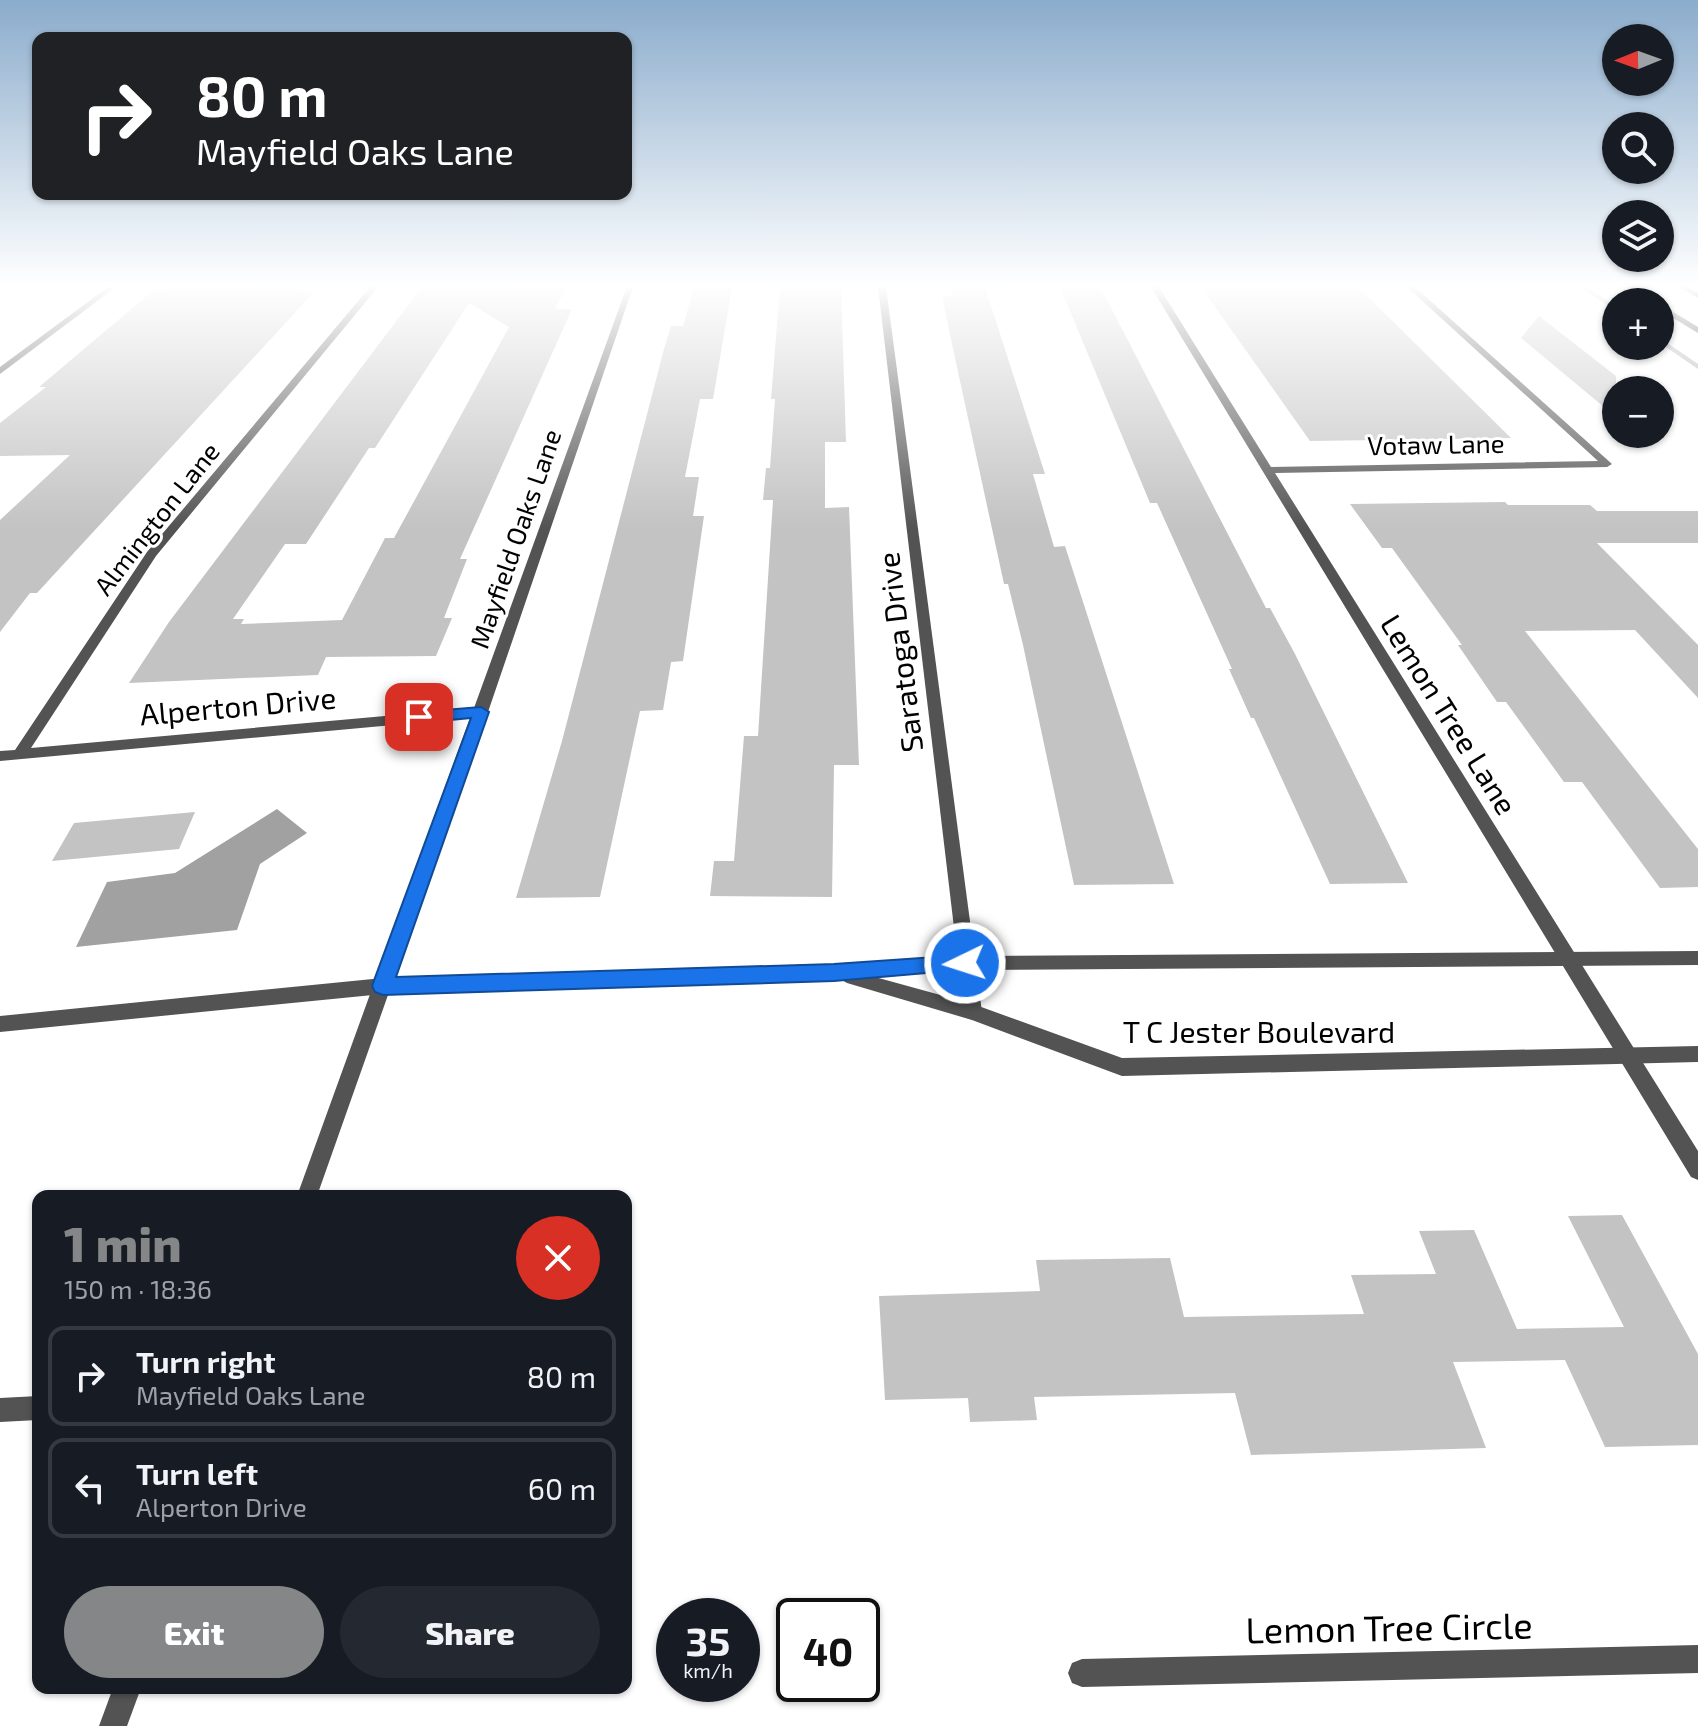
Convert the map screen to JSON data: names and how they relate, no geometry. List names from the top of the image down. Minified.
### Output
{"streets":{"street":["Votaw Lane","Almington Lane","Mayfield Oaks Lane","Saratoga Drive","Alperton Drive","Lemon Tree Lane","T C Jester Boulevard","Lemon Tree Circle"]},"crossings":[["Votaw Lane","Lemon Tree Lane"],["Almington Lane","Alperton Drive"],["Mayfield Oaks Lane","Alperton Drive"],["Mayfield Oaks Lane","T C Jester Boulevard"],["Saratoga Drive","T C Jester Boulevard"],["Lemon Tree Lane","T C Jester Boulevard"]],"north":"left","page":{"map_buttons":["+","−"],"turn":["80 m","Mayfield Oaks Lane"],"heading":["1 min","150 m · 18:36"],"list":[{"name":"Turn right","note":"Mayfield Oaks Lane","value":"80 m"},{"name":"Turn left","note":"Alperton Drive","value":"60 m"}],"buttons":["Exit","Share"],"speed":"35 km/h","limit":"40"}}
